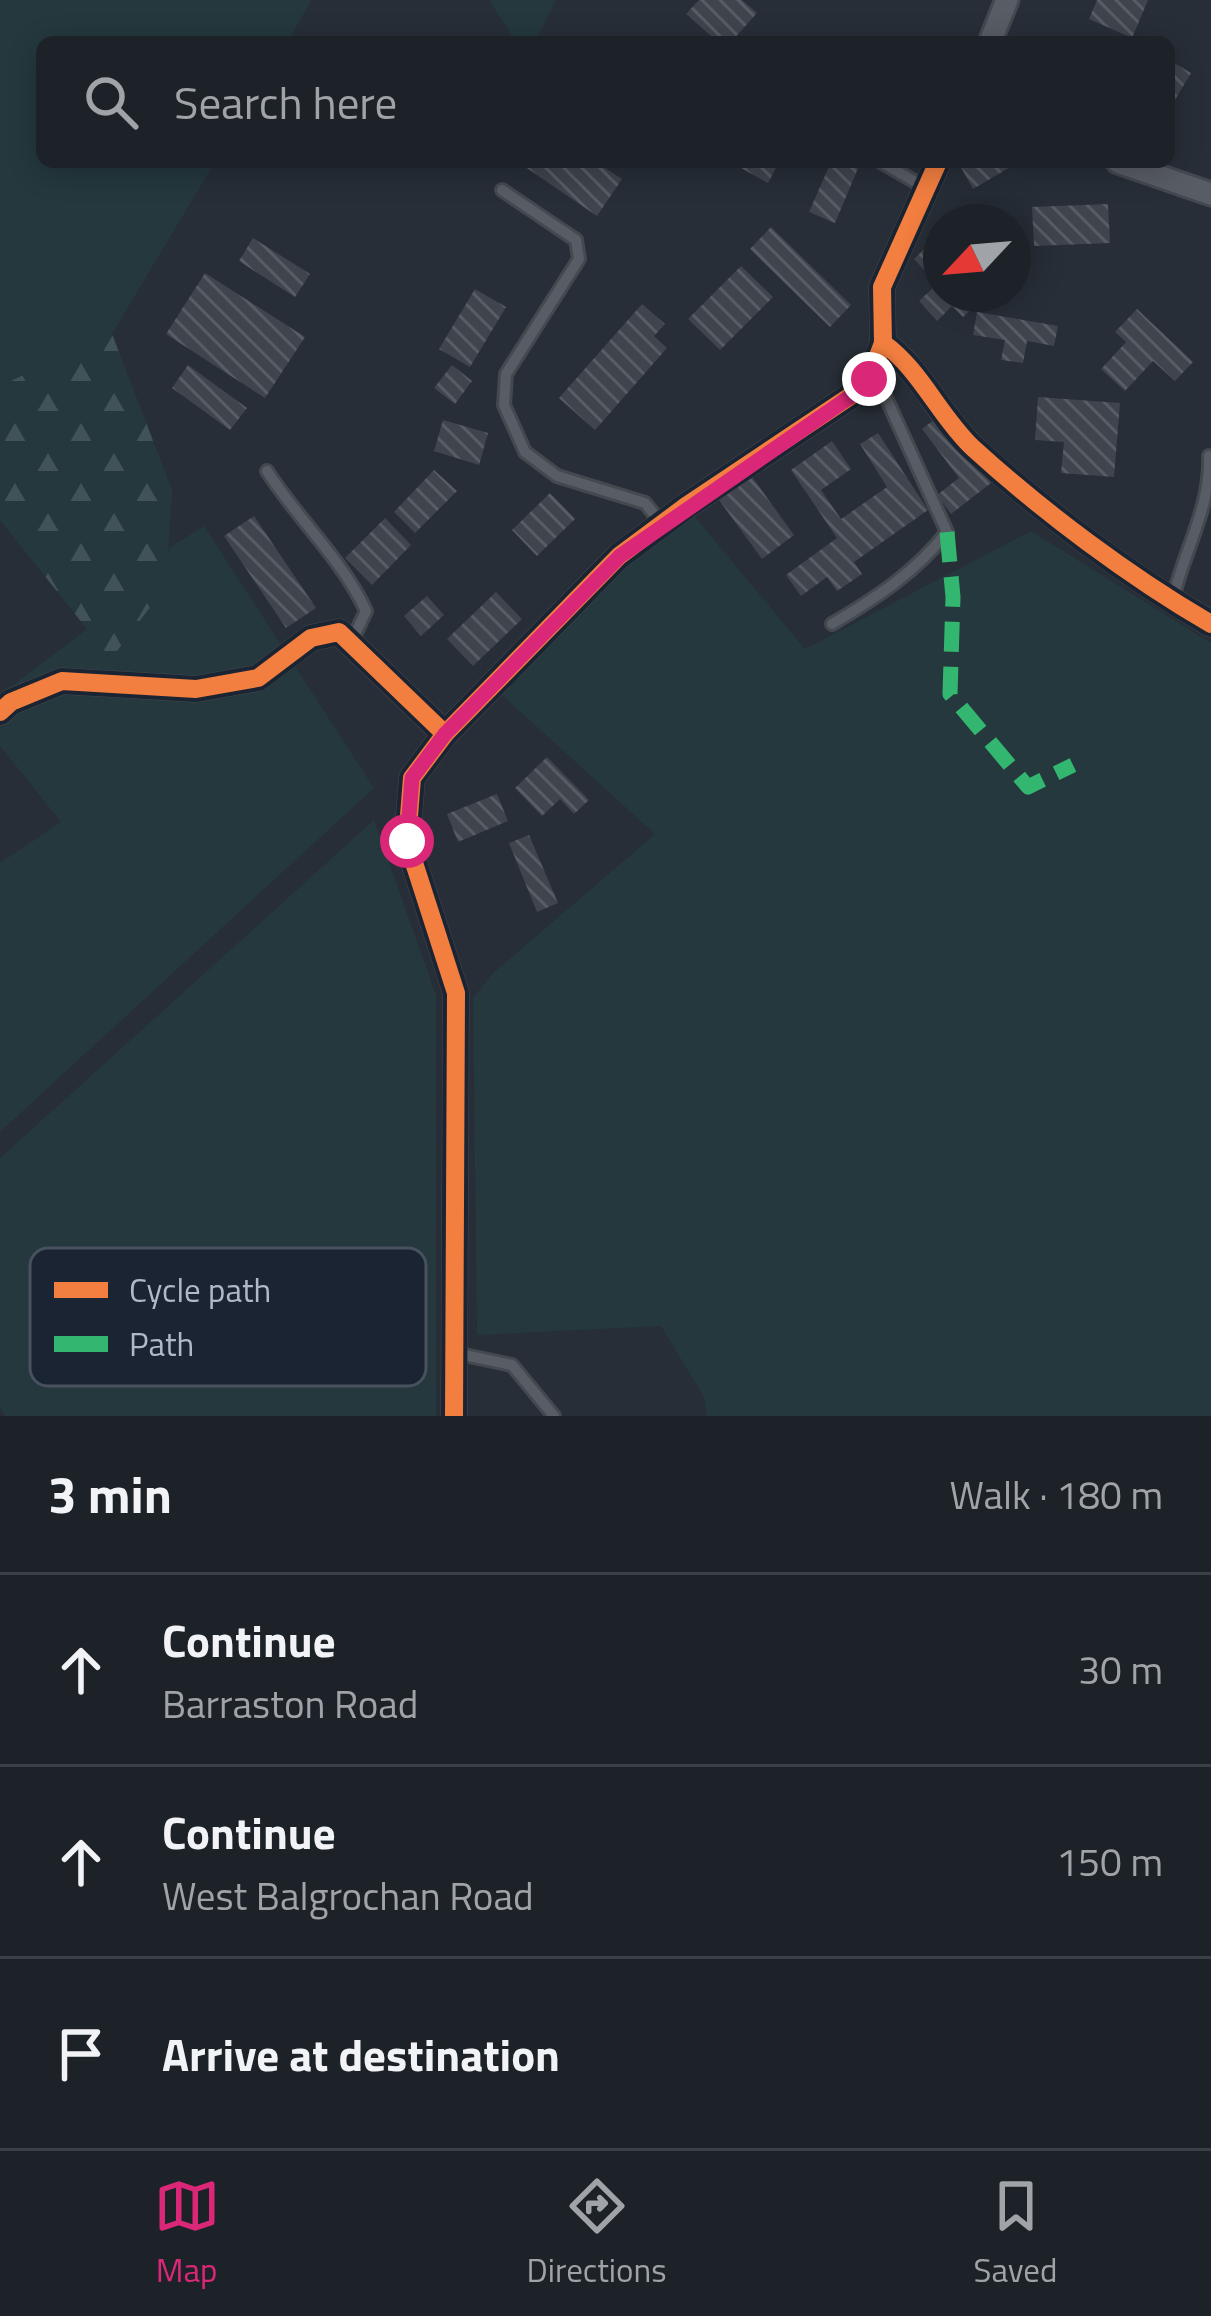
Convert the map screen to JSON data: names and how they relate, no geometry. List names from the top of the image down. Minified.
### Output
{"legend":["Cycle path","Path"],"north":"bottom left","page":{"search":"Search here","heading":["3 min","Walk · 180 m"],"list":[["Continue","Barraston Road","30 m"],["Continue","West Balgrochan Road","150 m"],"Arrive at destination"],"nav":["Map","Directions","Saved"]}}
